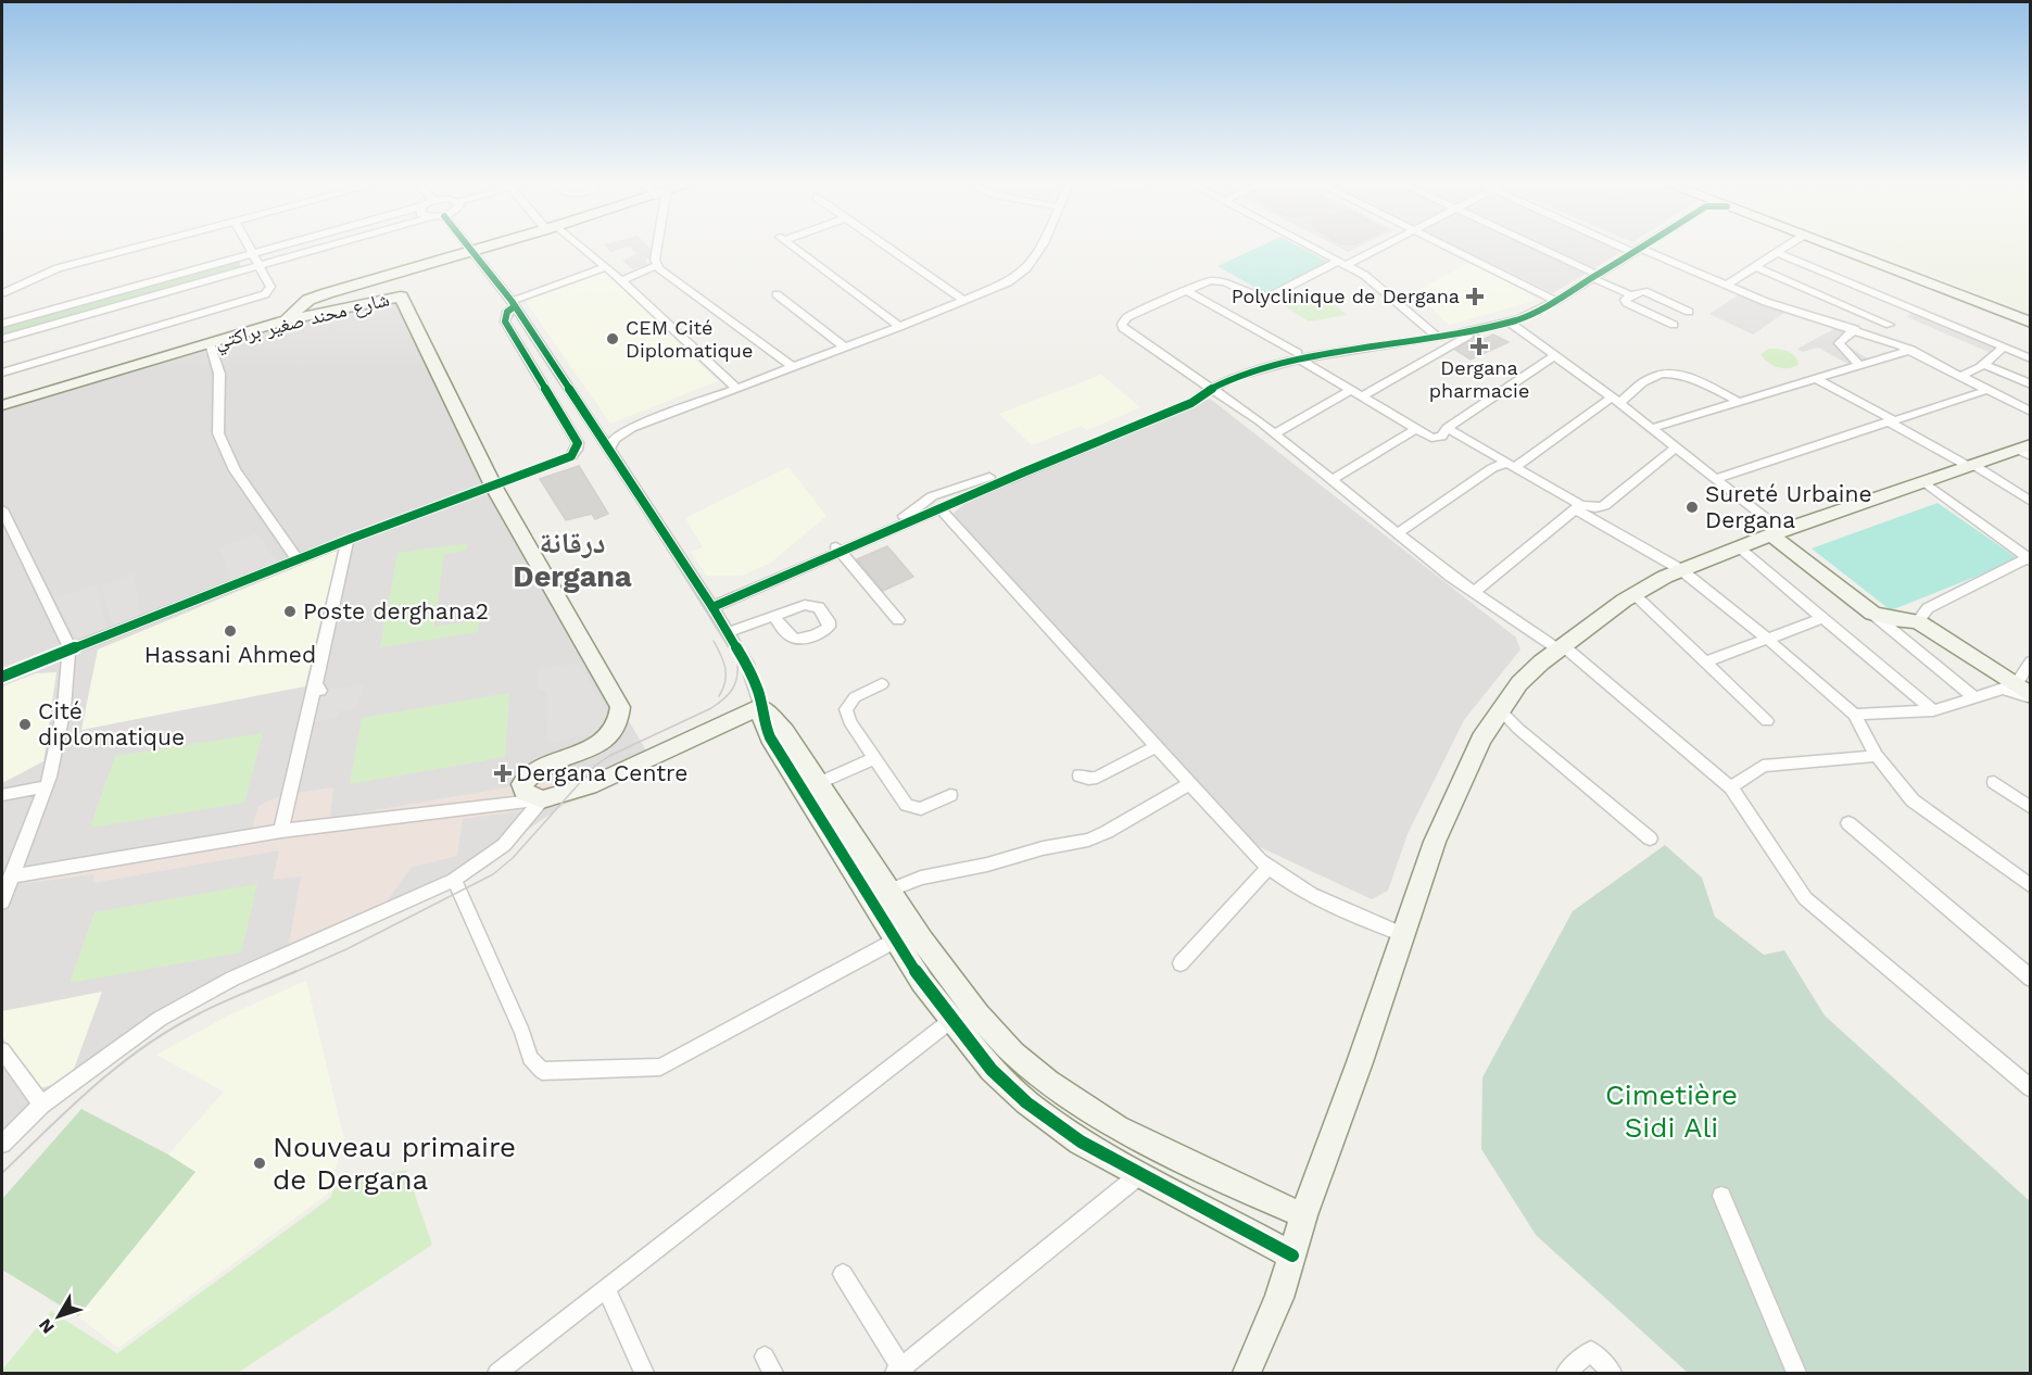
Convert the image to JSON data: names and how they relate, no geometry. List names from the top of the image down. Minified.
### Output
{"streets":{"street":["شارع محند صغير براكتي"]},"districts":["درقانة Dergana"],"parks":["Cimetière Sidi Ali"],"places":{"health":["Polyclinique de Dergana","Dergana pharmacie","Dergana Centre"],"other":["CEM Cité Diplomatique","Sureté Urbaine Dergana","Poste derghana2","Hassani Ahmed","Cité diplomatique","Nouveau primaire de Dergana"]},"north":"bottom left"}
